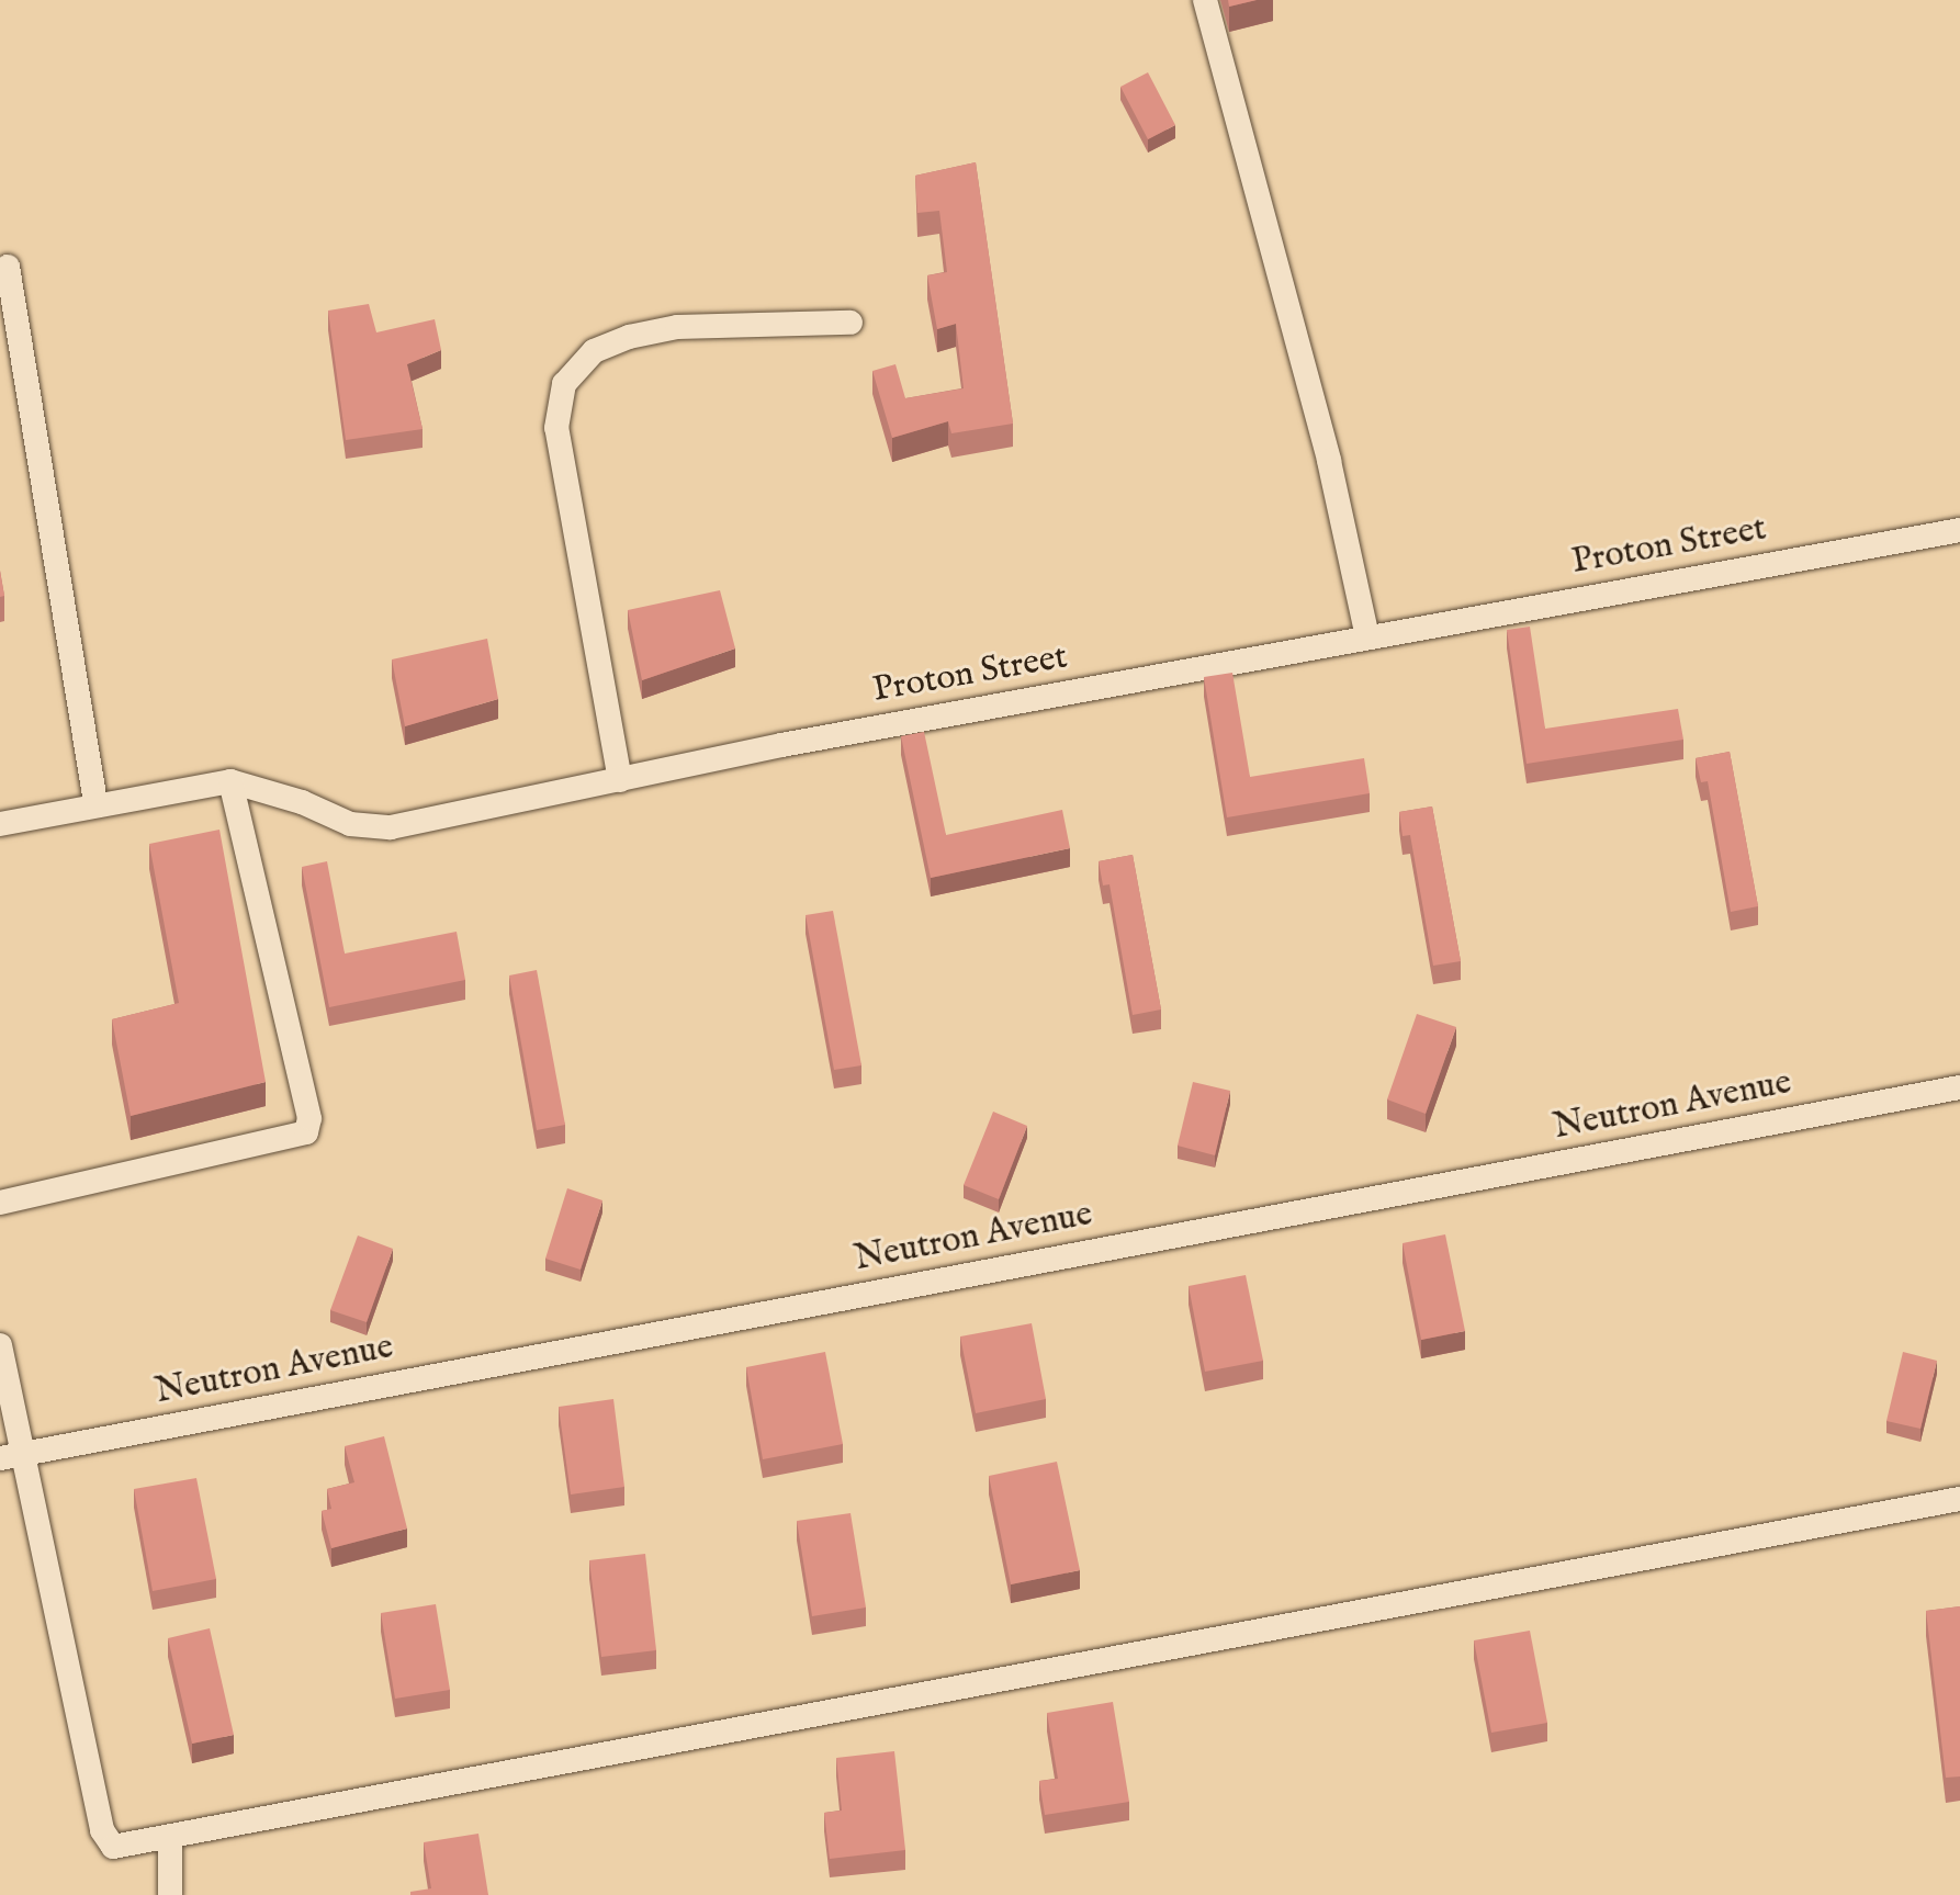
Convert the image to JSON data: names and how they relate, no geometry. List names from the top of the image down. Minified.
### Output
{"streets":{"street":["Proton Street","Neutron Avenue"]}}
